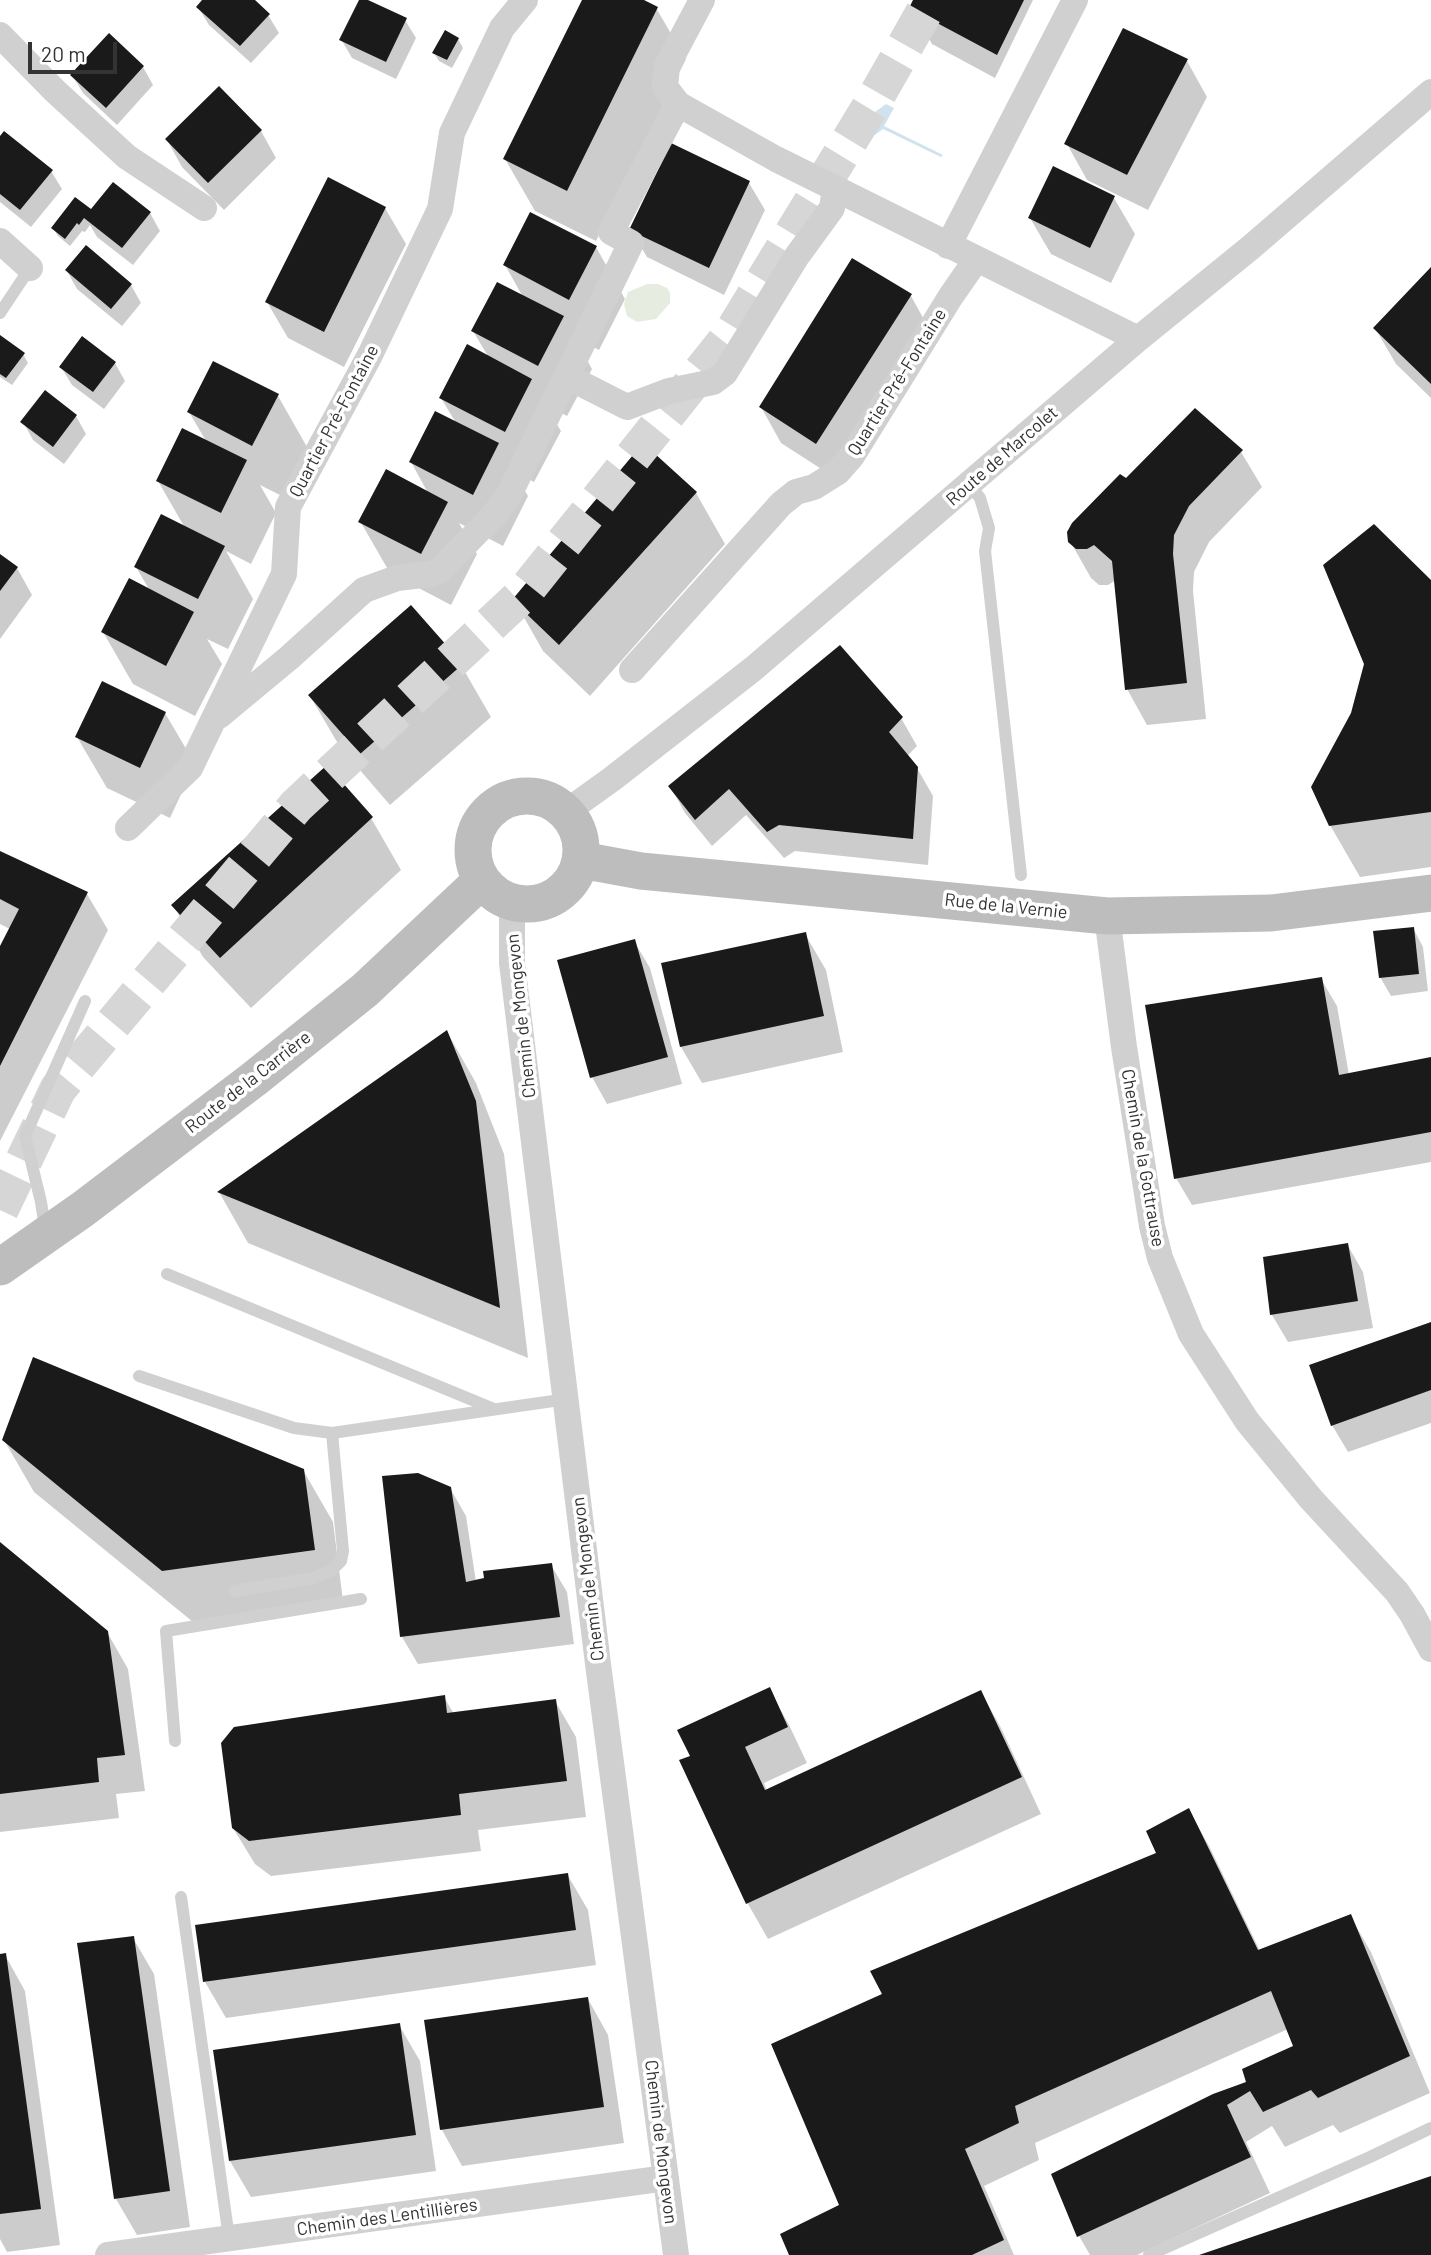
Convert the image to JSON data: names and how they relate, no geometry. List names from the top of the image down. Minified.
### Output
{"streets":{"street":["Quartier Pré-Fontaine","Route de Marcolet","Rue de la Vernie","Chemin de Mongevon","Route de la Carrière","Chemin de la Gottrause","Chemin des Lentillières"]},"crossings":[["Route de Marcolet","Rue de la Vernie"],["Route de Marcolet","Chemin de Mongevon"],["Route de Marcolet","Route de la Carrière"],["Rue de la Vernie","Chemin de Mongevon"],["Rue de la Vernie","Route de la Carrière"],["Rue de la Vernie","Chemin de la Gottrause"],["Chemin de Mongevon","Route de la Carrière"],["Chemin de Mongevon","Chemin des Lentillières"]],"scale_bar":"20 m"}
